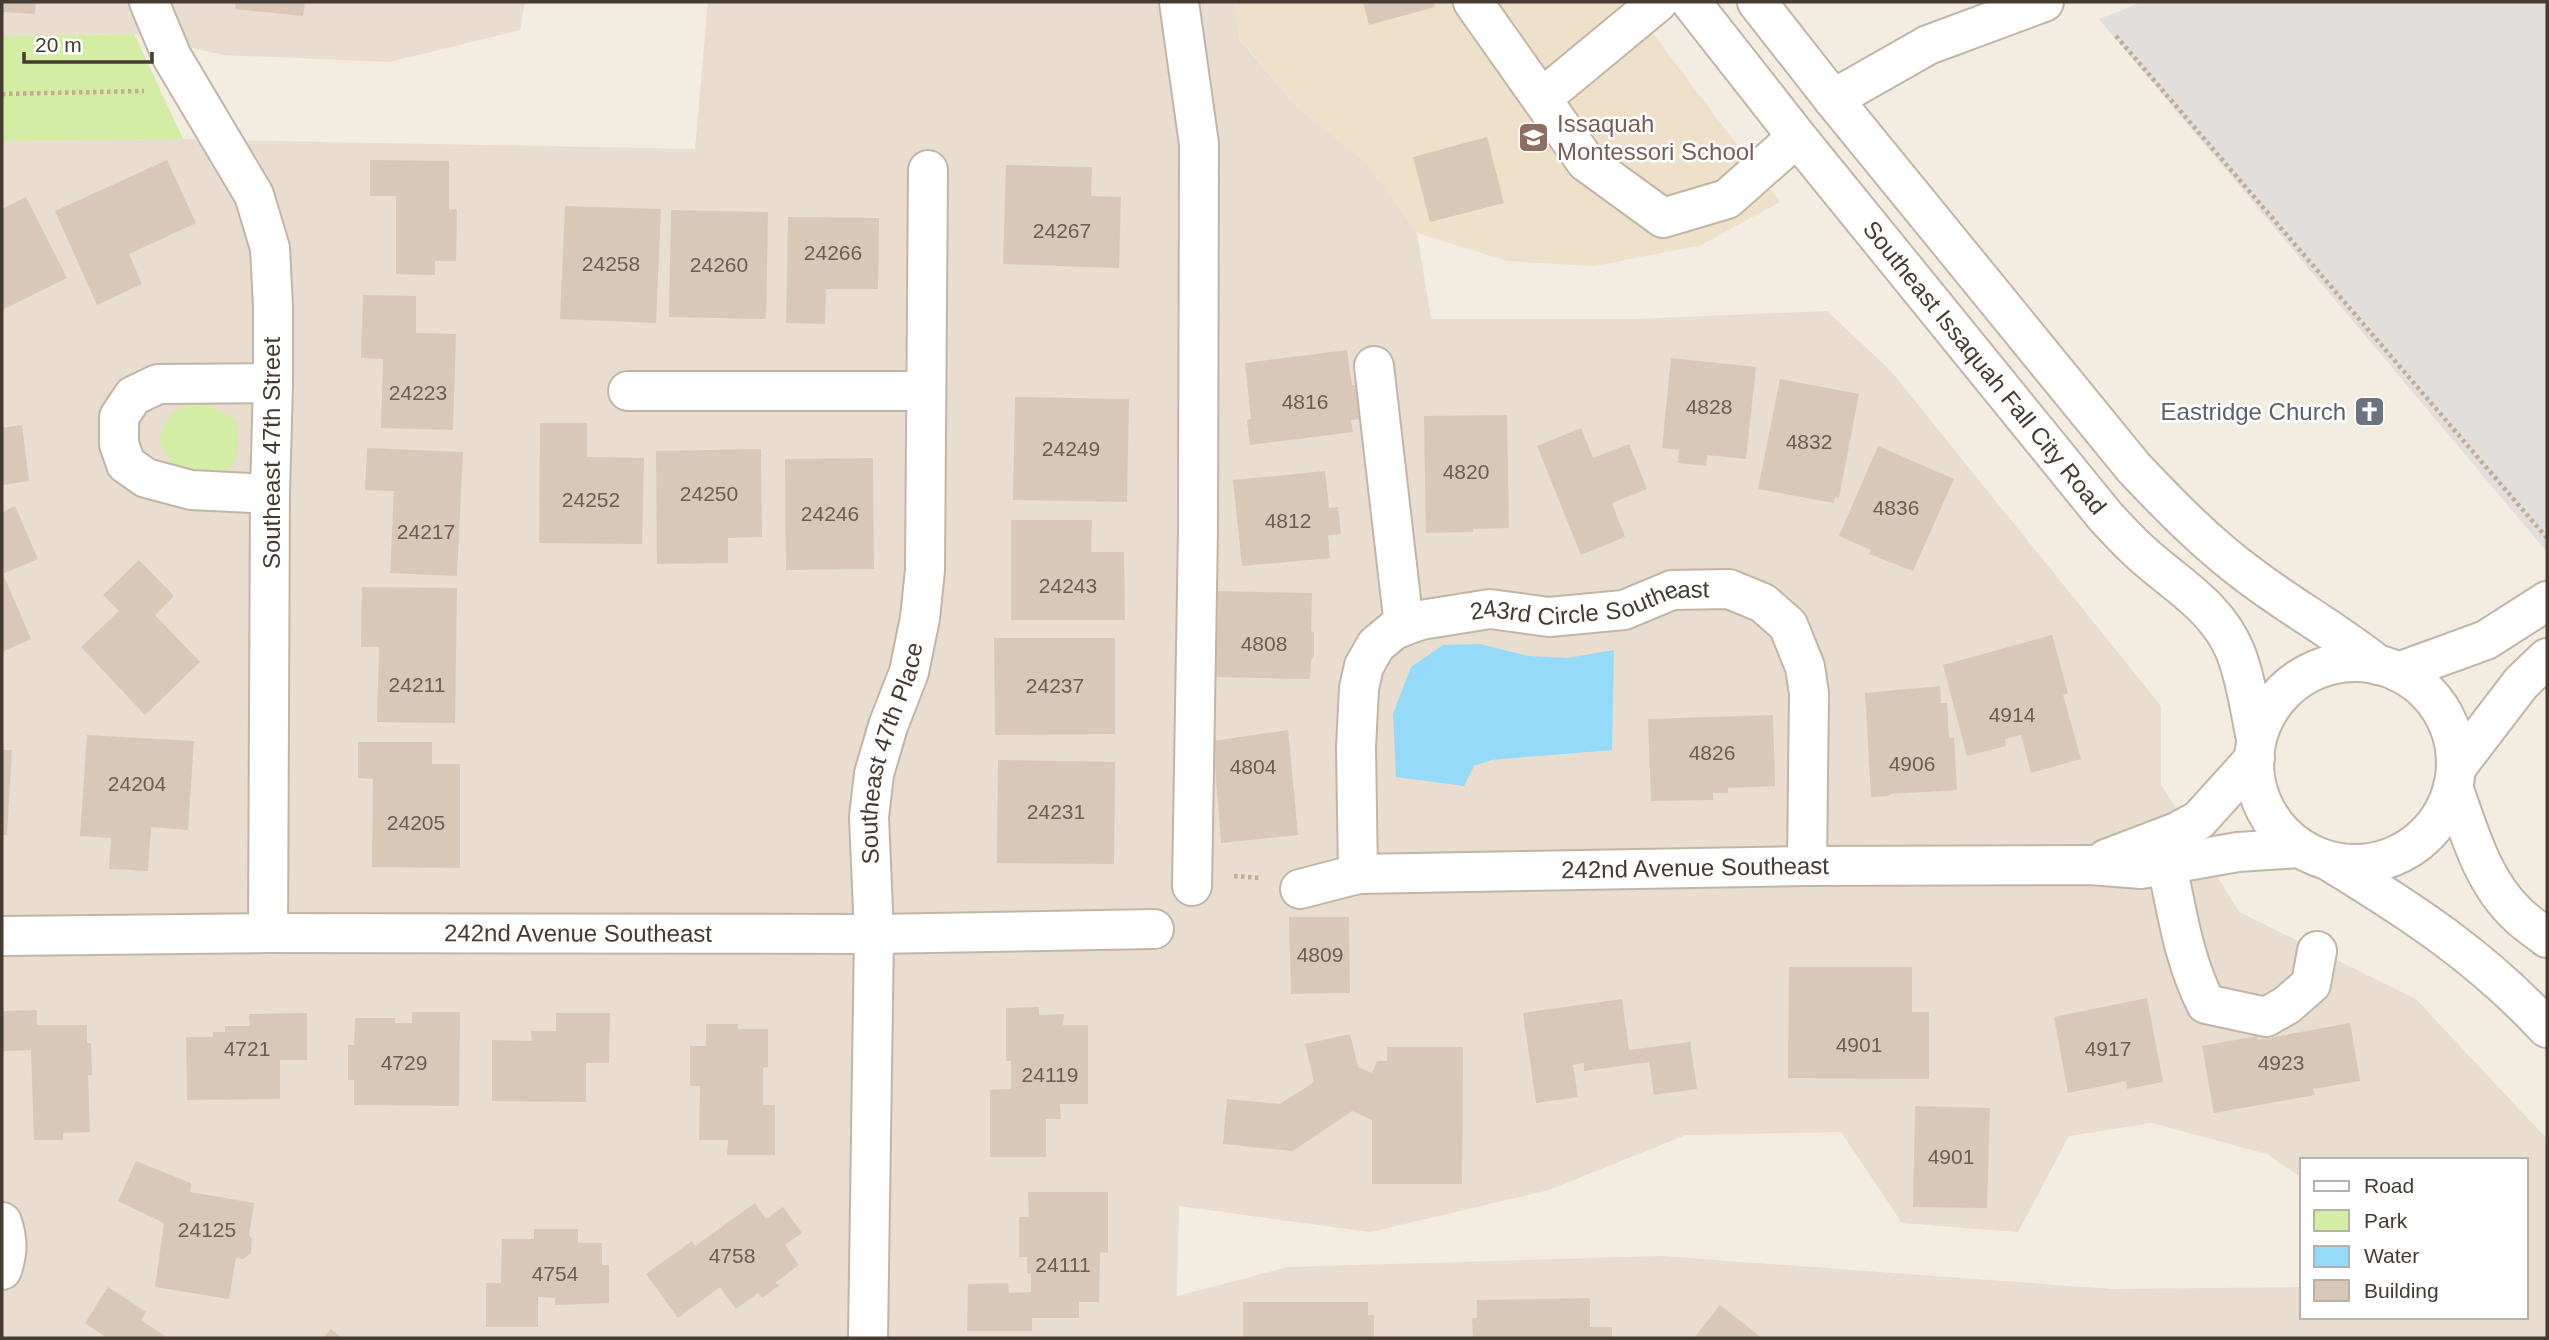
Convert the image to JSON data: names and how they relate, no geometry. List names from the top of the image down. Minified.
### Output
{"streets":{"street":["Southeast Issaquah Fall City Road","Southeast 47th Street","243rd Circle Southeast","Southeast 47th Place","242nd Avenue Southeast"]},"crossings":[["Southeast Issaquah Fall City Road","242nd Avenue Southeast"],["Southeast 47th Street","242nd Avenue Southeast"],["243rd Circle Southeast","242nd Avenue Southeast"],["Southeast 47th Place","242nd Avenue Southeast"]],"places":{"school or university":["Issaquah Montessori School"],"church":["Eastridge Church"]},"house_numbers":["24267","24266","24258","24260","24223","4816","4828","4832","24249","4820","24250","24252","4836","24246","4812","24217","24243","4808","24211","24237","4914","4826","4906","4804","24204","24231","24205","4809","4901","4721","4917","4729","4923","24119","4901","24125","4758","24111","4754"],"legend":["Road","Park","Water","Building"],"scale_bar":"20 m"}
